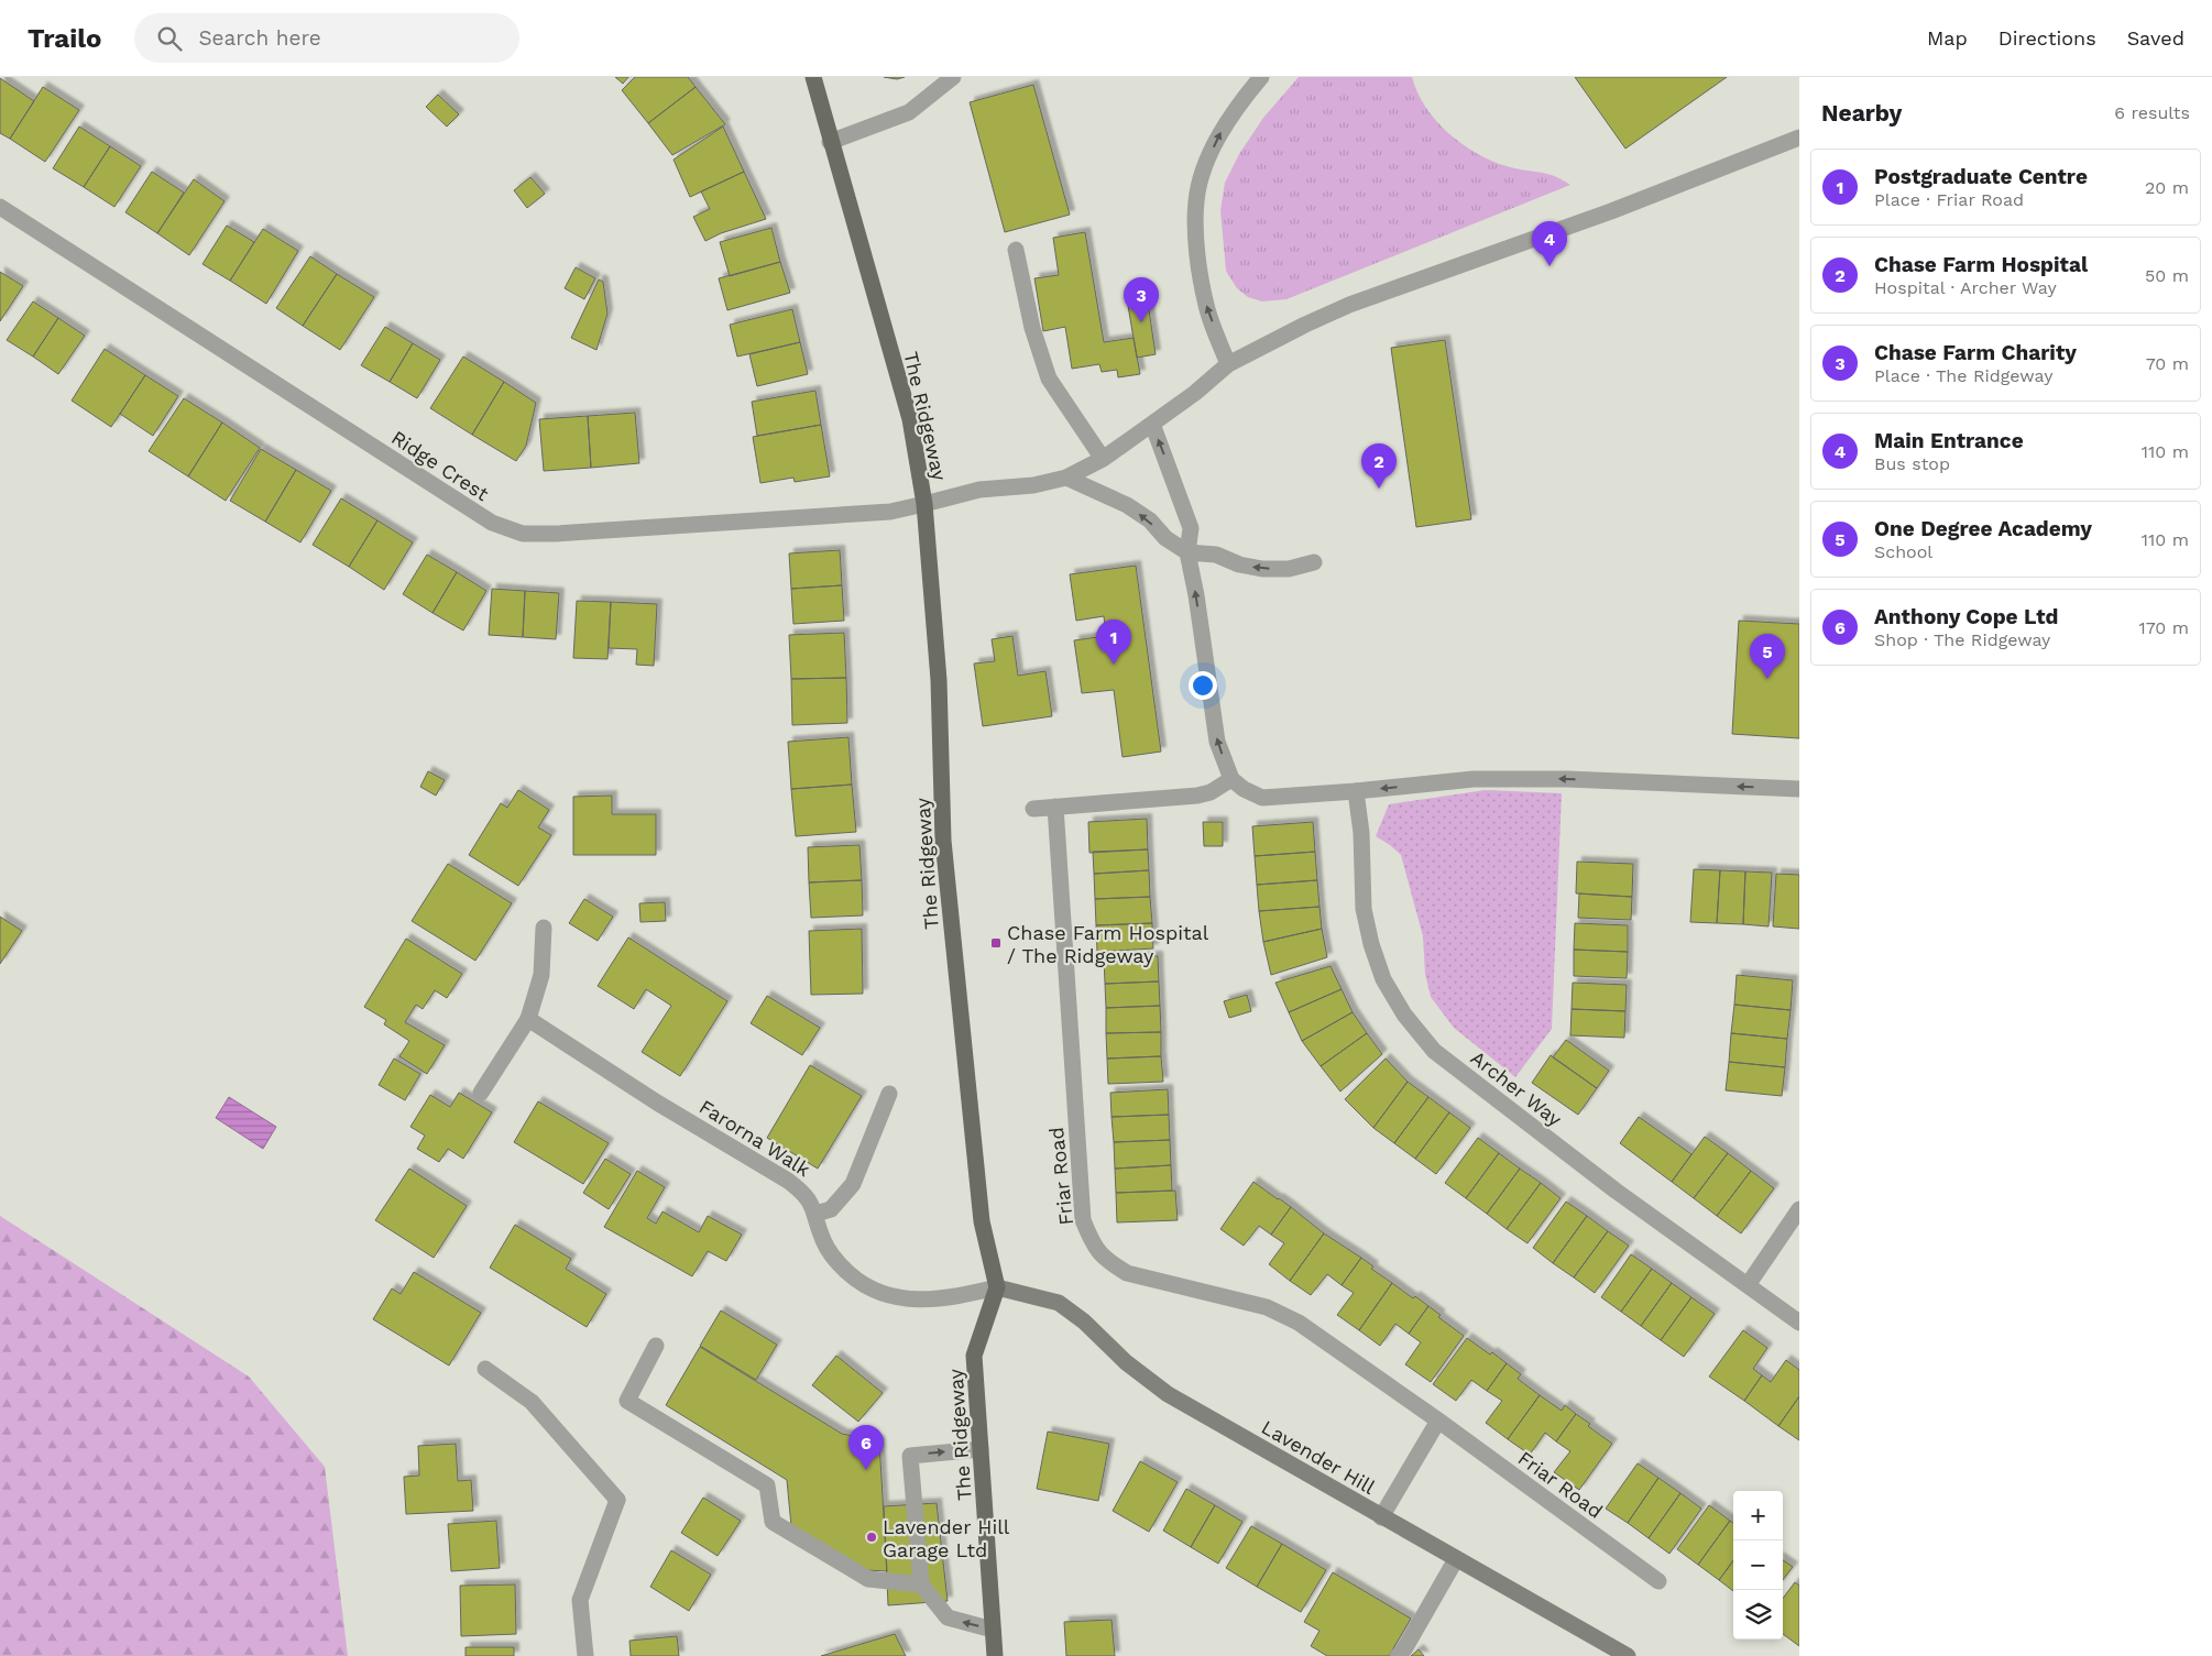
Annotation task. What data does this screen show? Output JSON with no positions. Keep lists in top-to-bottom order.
{
  "streets": {
    "main road": ["The Ridgeway"],
    "street": [
      "Ridge Crest",
      "Archer Way",
      "Farorna Walk",
      "Friar Road",
      "Lavender Hill"
    ]
  },
  "crossings": [
    ["The Ridgeway", "Ridge Crest"],
    ["The Ridgeway", "Farorna Walk"],
    ["The Ridgeway", "Lavender Hill"],
    ["Farorna Walk", "Lavender Hill"]
  ],
  "places": {
    "transit": ["Chase Farm Hospital / The Ridgeway"],
    "other": ["Lavender Hill Garage Ltd"]
  },
  "page": {
    "header": "Trailo",
    "search": "Search here",
    "nav": ["Map", "Directions", "Saved"],
    "heading": ["Nearby", "6 results"],
    "list": [
      {
        "mark": "1",
        "name": "Postgraduate Centre",
        "note": "Place · Friar Road",
        "value": "20 m"
      },
      {
        "mark": "2",
        "name": "Chase Farm Hospital",
        "note": "Hospital · Archer Way",
        "value": "50 m"
      },
      {
        "mark": "3",
        "name": "Chase Farm Charity",
        "note": "Place · The Ridgeway",
        "value": "70 m"
      },
      {
        "mark": "4",
        "name": "Main Entrance",
        "note": "Bus stop",
        "value": "110 m"
      },
      {
        "mark": "5",
        "name": "One Degree Academy",
        "note": "School",
        "value": "110 m"
      },
      {
        "mark": "6",
        "name": "Anthony Cope Ltd",
        "note": "Shop · The Ridgeway",
        "value": "170 m"
      }
    ],
    "pins": [
      "4",
      "3",
      "2",
      "1",
      "5",
      "6"
    ],
    "map_buttons": ["+", "−"]
  }
}
